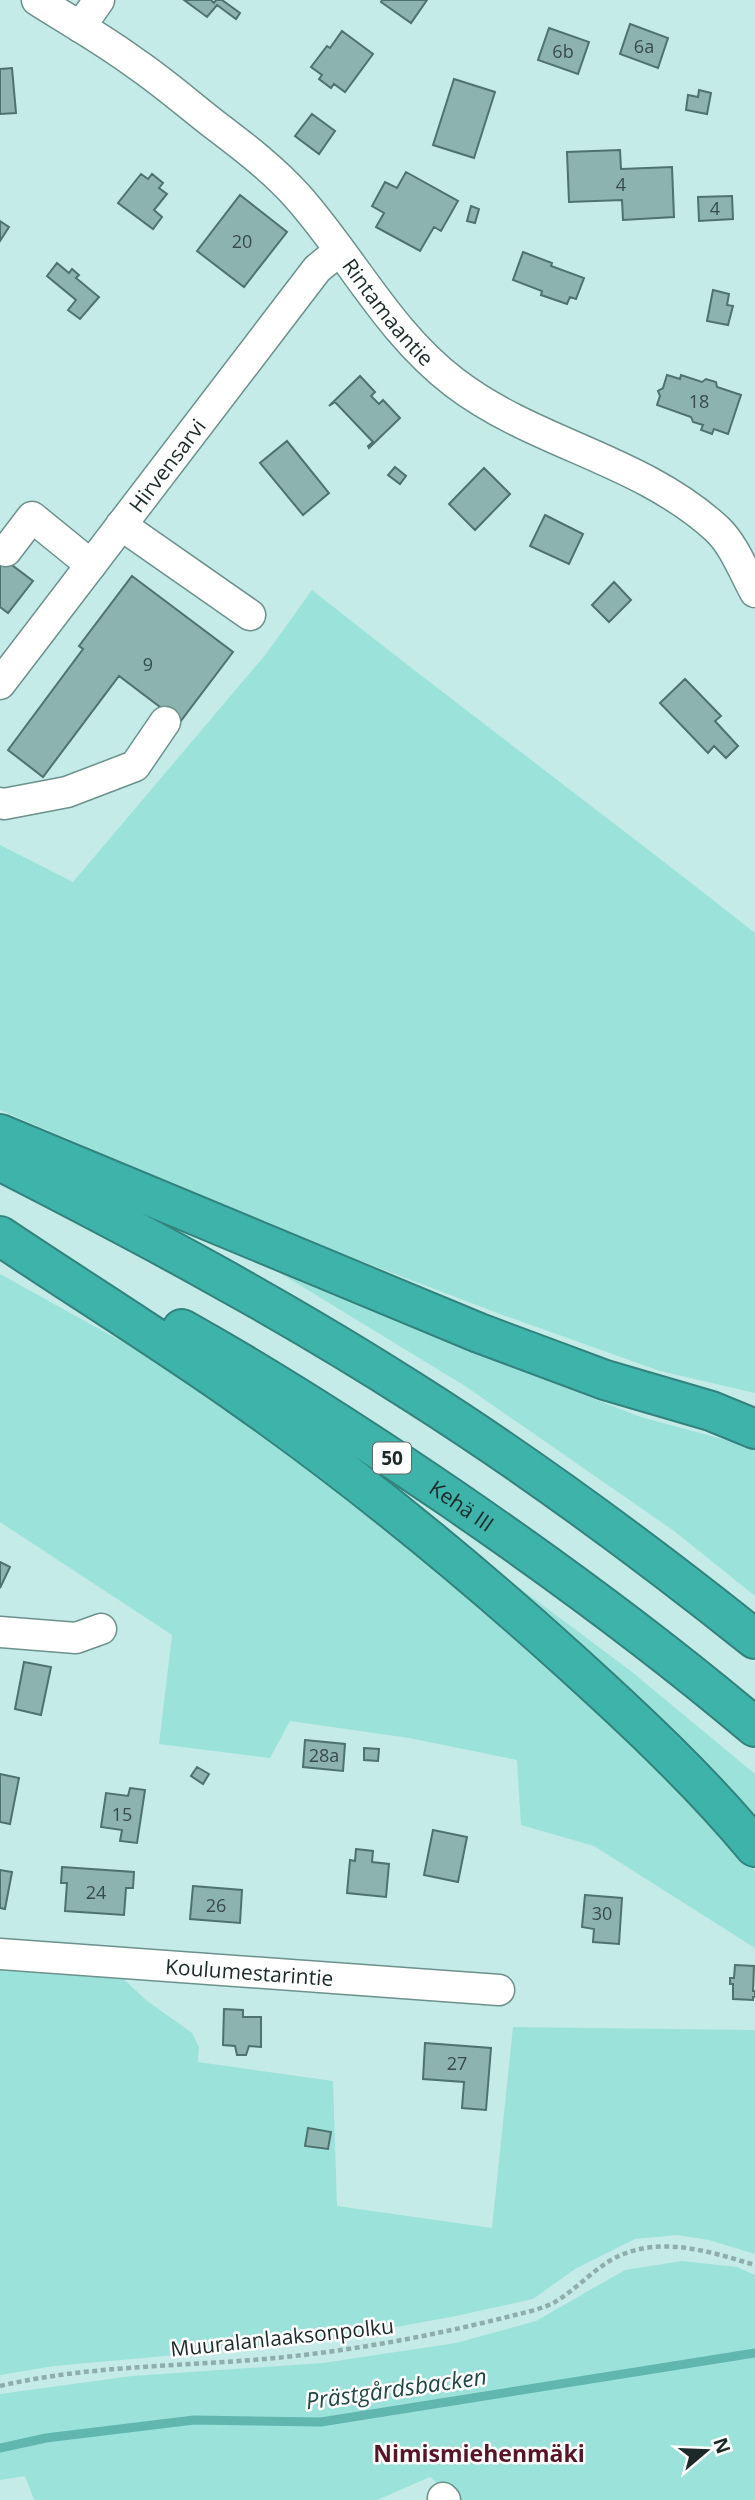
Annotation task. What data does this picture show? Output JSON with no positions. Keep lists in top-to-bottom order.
{
  "streets": {
    "highway": ["50", "Kehä III"],
    "street": ["Rintamaantie", "Hirvensarvi", "Koulumestarintie"],
    "path": ["Muuralanlaaksonpolku"]
  },
  "crossings": [
    ["Rintamaantie", "Hirvensarvi"]
  ],
  "districts": ["Nimismiehenmäki"],
  "water": ["Prästgårdsbacken"],
  "house_numbers": [
    "6a",
    "6b",
    "4",
    "4",
    "20",
    "18",
    "9",
    "28a",
    "15",
    "24",
    "26",
    "30",
    "27"
  ],
  "north": "right"
}
